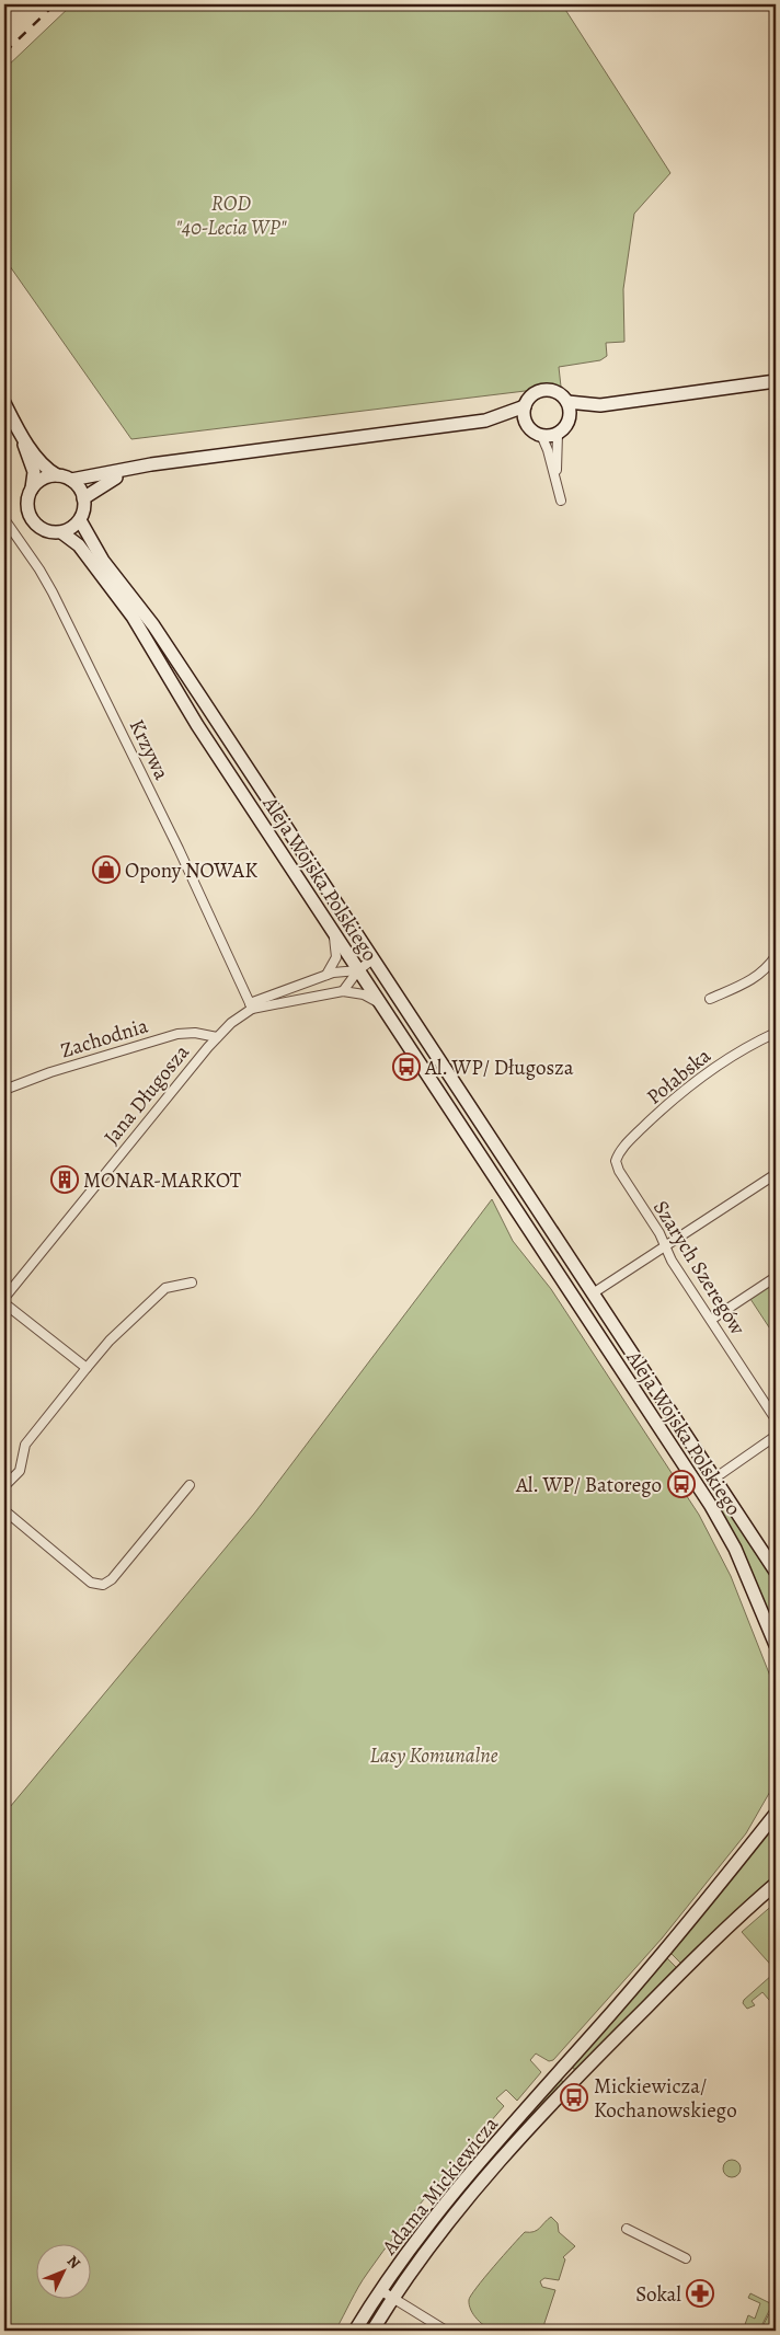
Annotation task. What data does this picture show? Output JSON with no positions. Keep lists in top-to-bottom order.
{
  "streets": {
    "main road": ["Aleja Wojska Polskiego", "Adama Mickiewicza"],
    "street": [
      "Krzywa",
      "Zachodnia",
      "Połabska",
      "Jana Długosza",
      "Szarych Szeregów"
    ]
  },
  "crossings": [
    ["Krzywa", "Jana Długosza"],
    ["Zachodnia", "Jana Długosza"],
    ["Połabska", "Szarych Szeregów"]
  ],
  "parks": ["ROD \"40-Lecia WP\"", "Lasy Komunalne"],
  "places": {
    "shop": ["Opony NOWAK"],
    "bus stop": ["Al. WP/ Długosza", "Al. WP/ Batorego", "Mickiewicza/ Kochanowskiego"],
    "building": ["MONAR-MARKOT"],
    "pharmacy": ["Sokal"]
  },
  "north": "top right"
}
